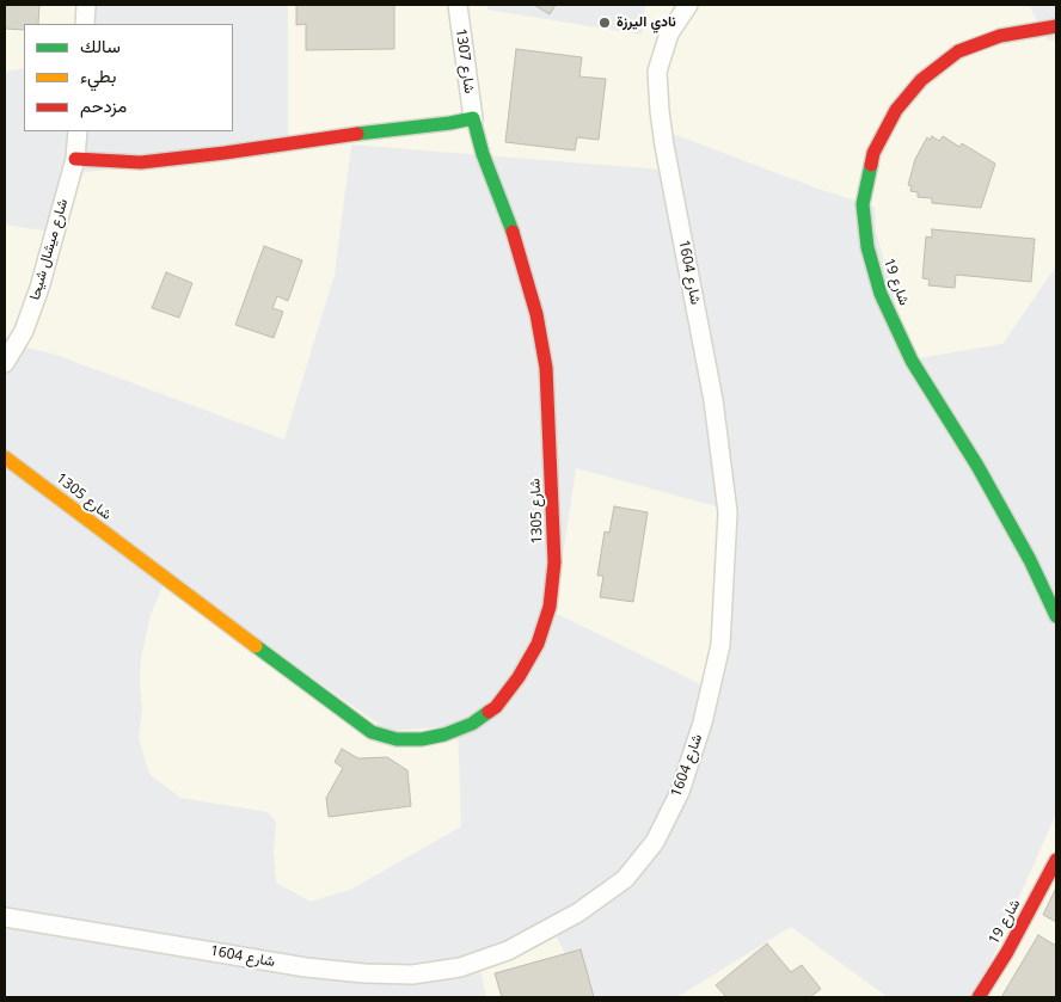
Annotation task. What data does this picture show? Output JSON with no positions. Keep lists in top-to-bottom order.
{
  "streets": {
    "street": [
      "شارع 1307",
      "شارع ميشال شيحا",
      "شارع 1604",
      "شارع 19",
      "شارع 1305"
    ]
  },
  "crossings": [
    ["شارع 1307", "شارع 1305"]
  ],
  "places": ["نادي اليرزة"],
  "legend": ["سالك", "بطيء", "مزدحم"]
}
